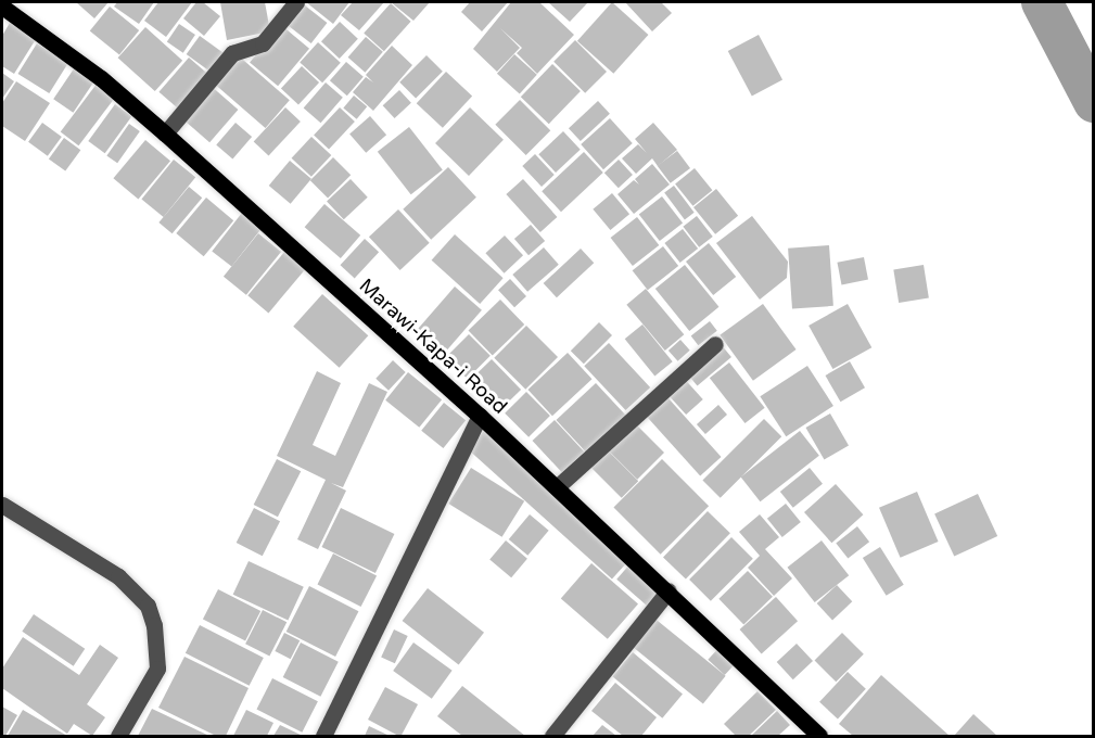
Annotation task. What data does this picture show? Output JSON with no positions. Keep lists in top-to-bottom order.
{
  "streets": {
    "main road": ["Marawi-Kapa-i Road"]
  }
}
